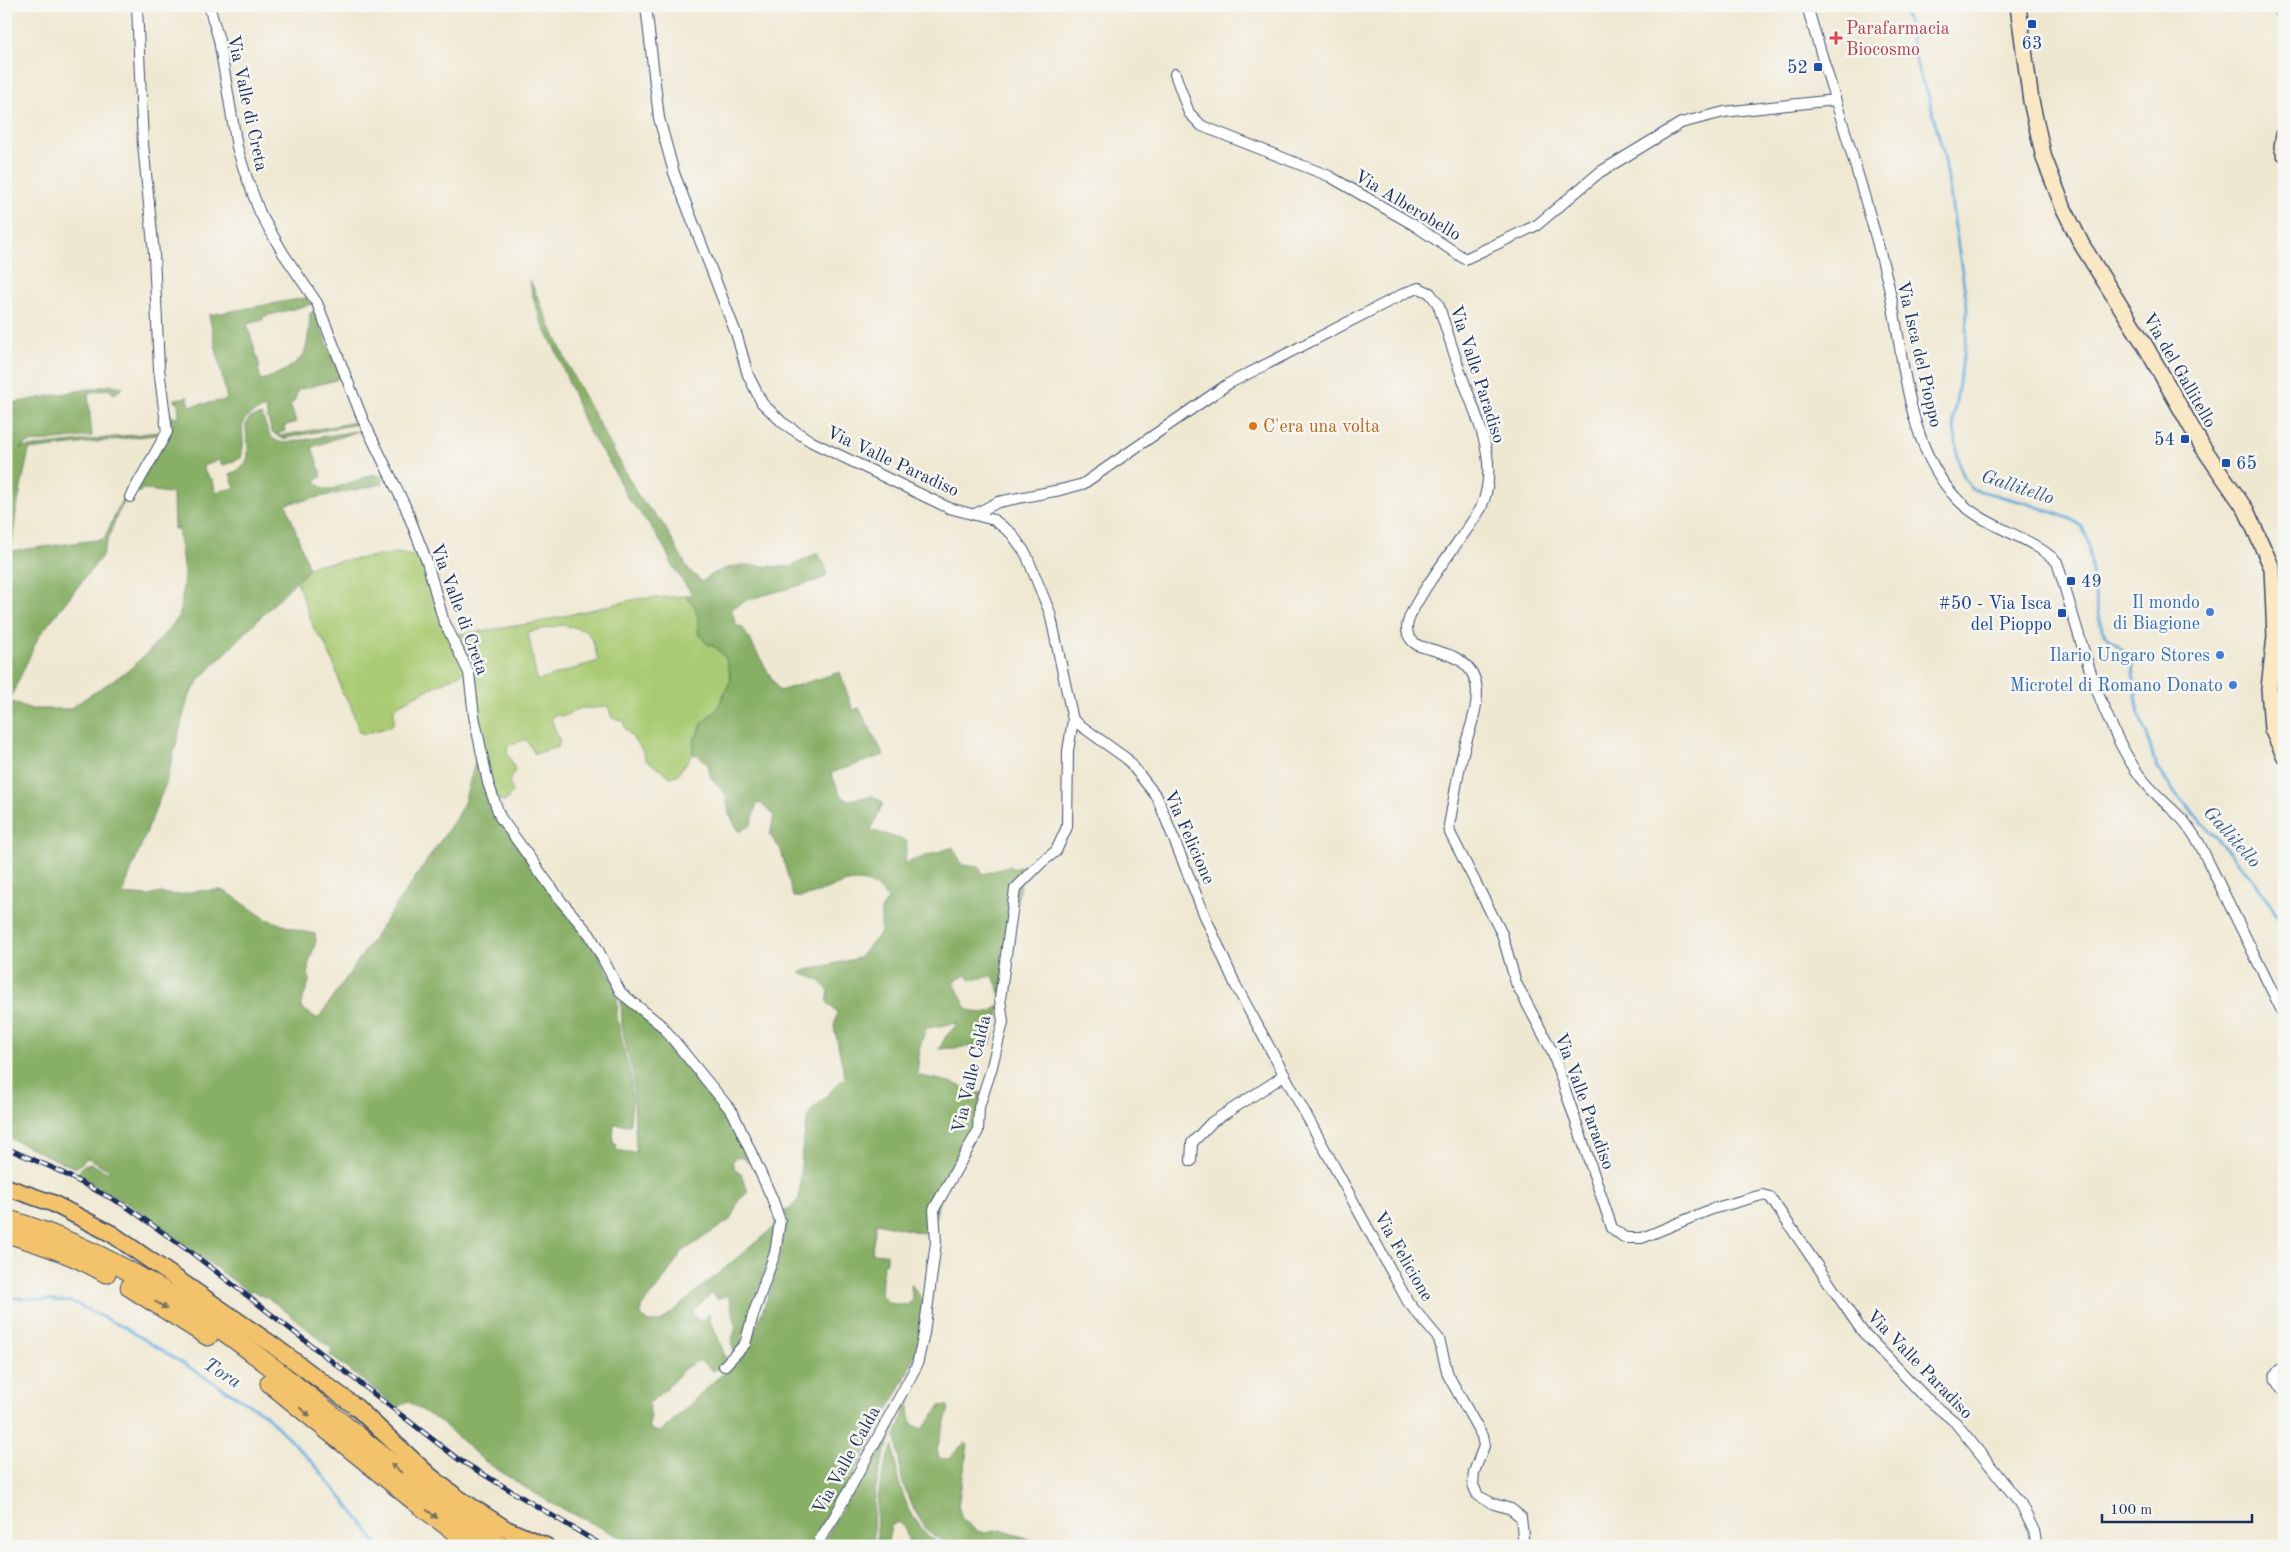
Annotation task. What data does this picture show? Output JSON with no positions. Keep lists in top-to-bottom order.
{
  "streets": {
    "street": [
      "Via Valle di Creta",
      "Via Alberobello",
      "Via Isca del Pioppo",
      "Via del Gallitello",
      "Via Valle Paradiso",
      "Via Felicione",
      "Via Valle Calda"
    ]
  },
  "crossings": [
    ["Via Alberobello", "Via Isca del Pioppo"],
    ["Via Felicione", "Via Valle Calda"]
  ],
  "water": ["Gallitello", "Tora"],
  "places": {
    "transit": [
      "63",
      "52",
      "54",
      "65",
      "49",
      "#50 - Via Isca del Pioppo"
    ],
    "health": ["Parafarmacia Biocosmo"],
    "other": [
      "C'era una volta",
      "Il mondo di Biagione",
      "Ilario Ungaro Stores",
      "Microtel di Romano Donato"
    ]
  },
  "scale_bar": "100 m"
}
